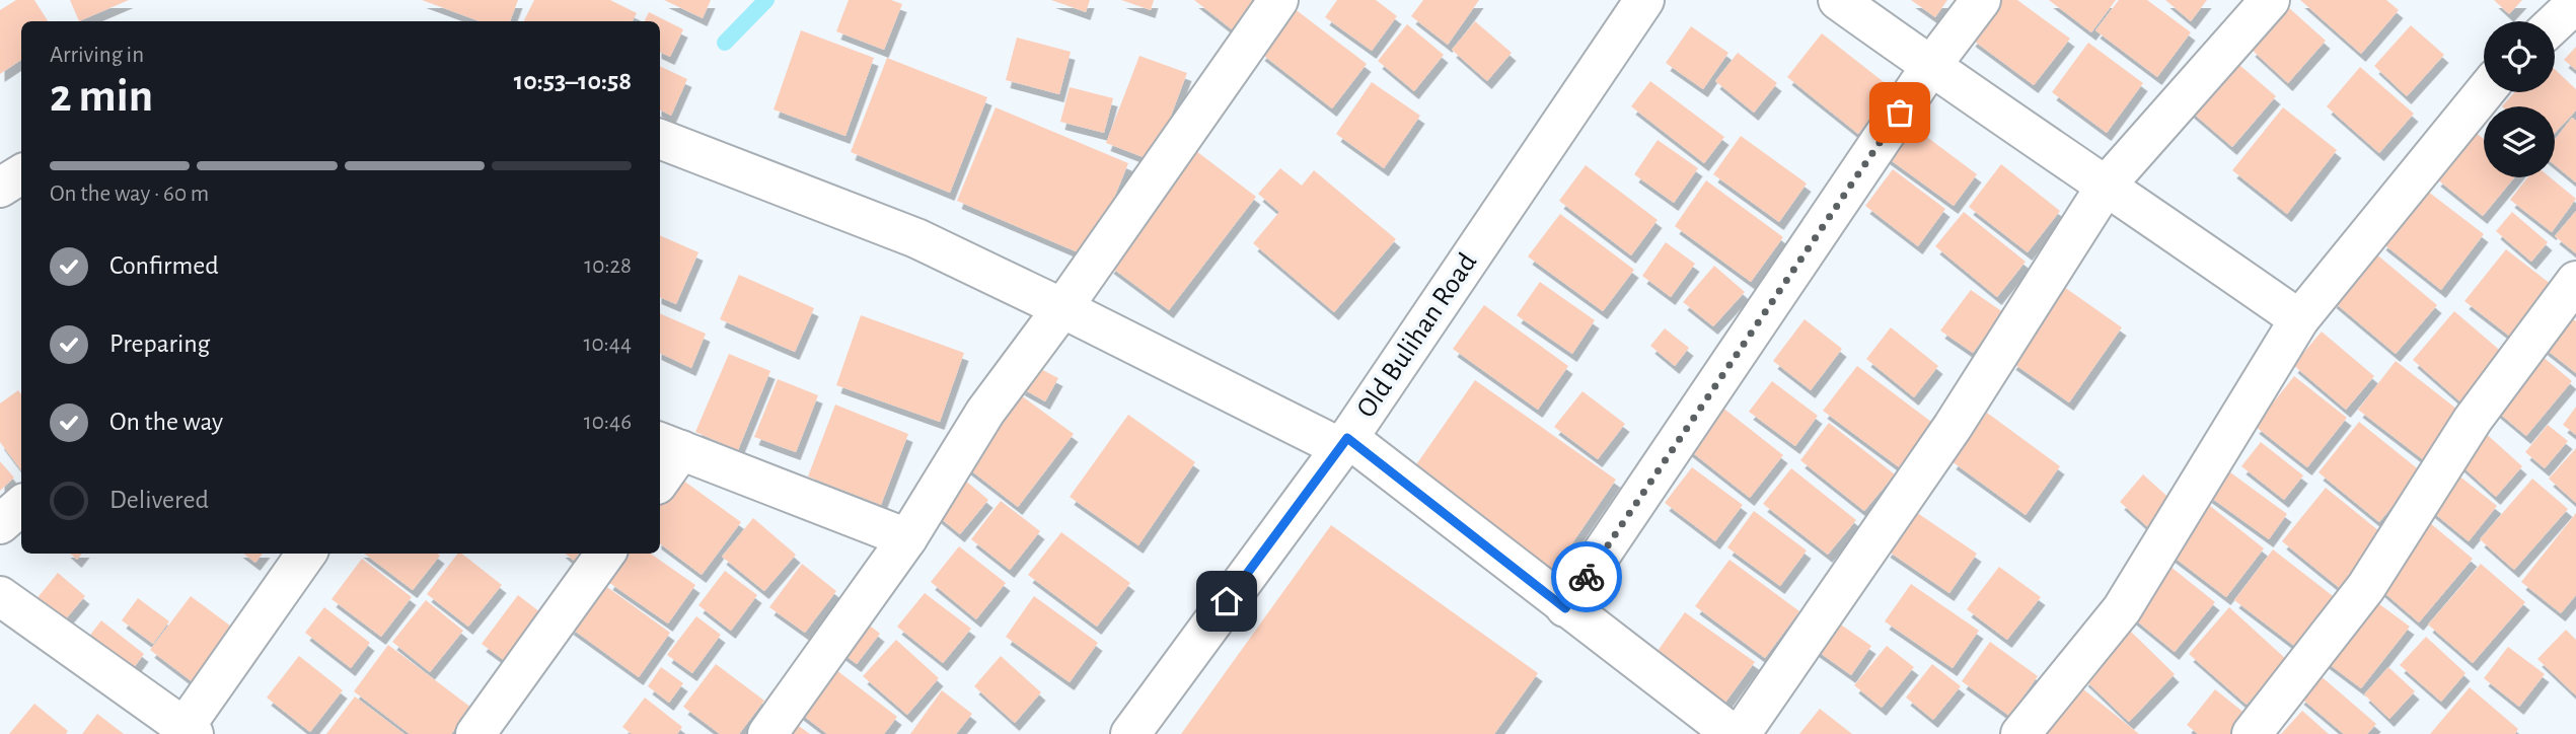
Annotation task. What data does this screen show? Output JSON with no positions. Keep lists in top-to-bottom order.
{
  "streets": {
    "street": ["Old Bulihan Road"]
  },
  "page": {
    "heading": ["2 min", "Arriving in", "10:53–10:58"],
    "bar": "On the way · 60 m",
    "list": [
      ["Confirmed", "10:28"],
      ["Preparing", "10:44"],
      ["On the way", "10:46"],
      "Delivered"
    ]
  }
}
